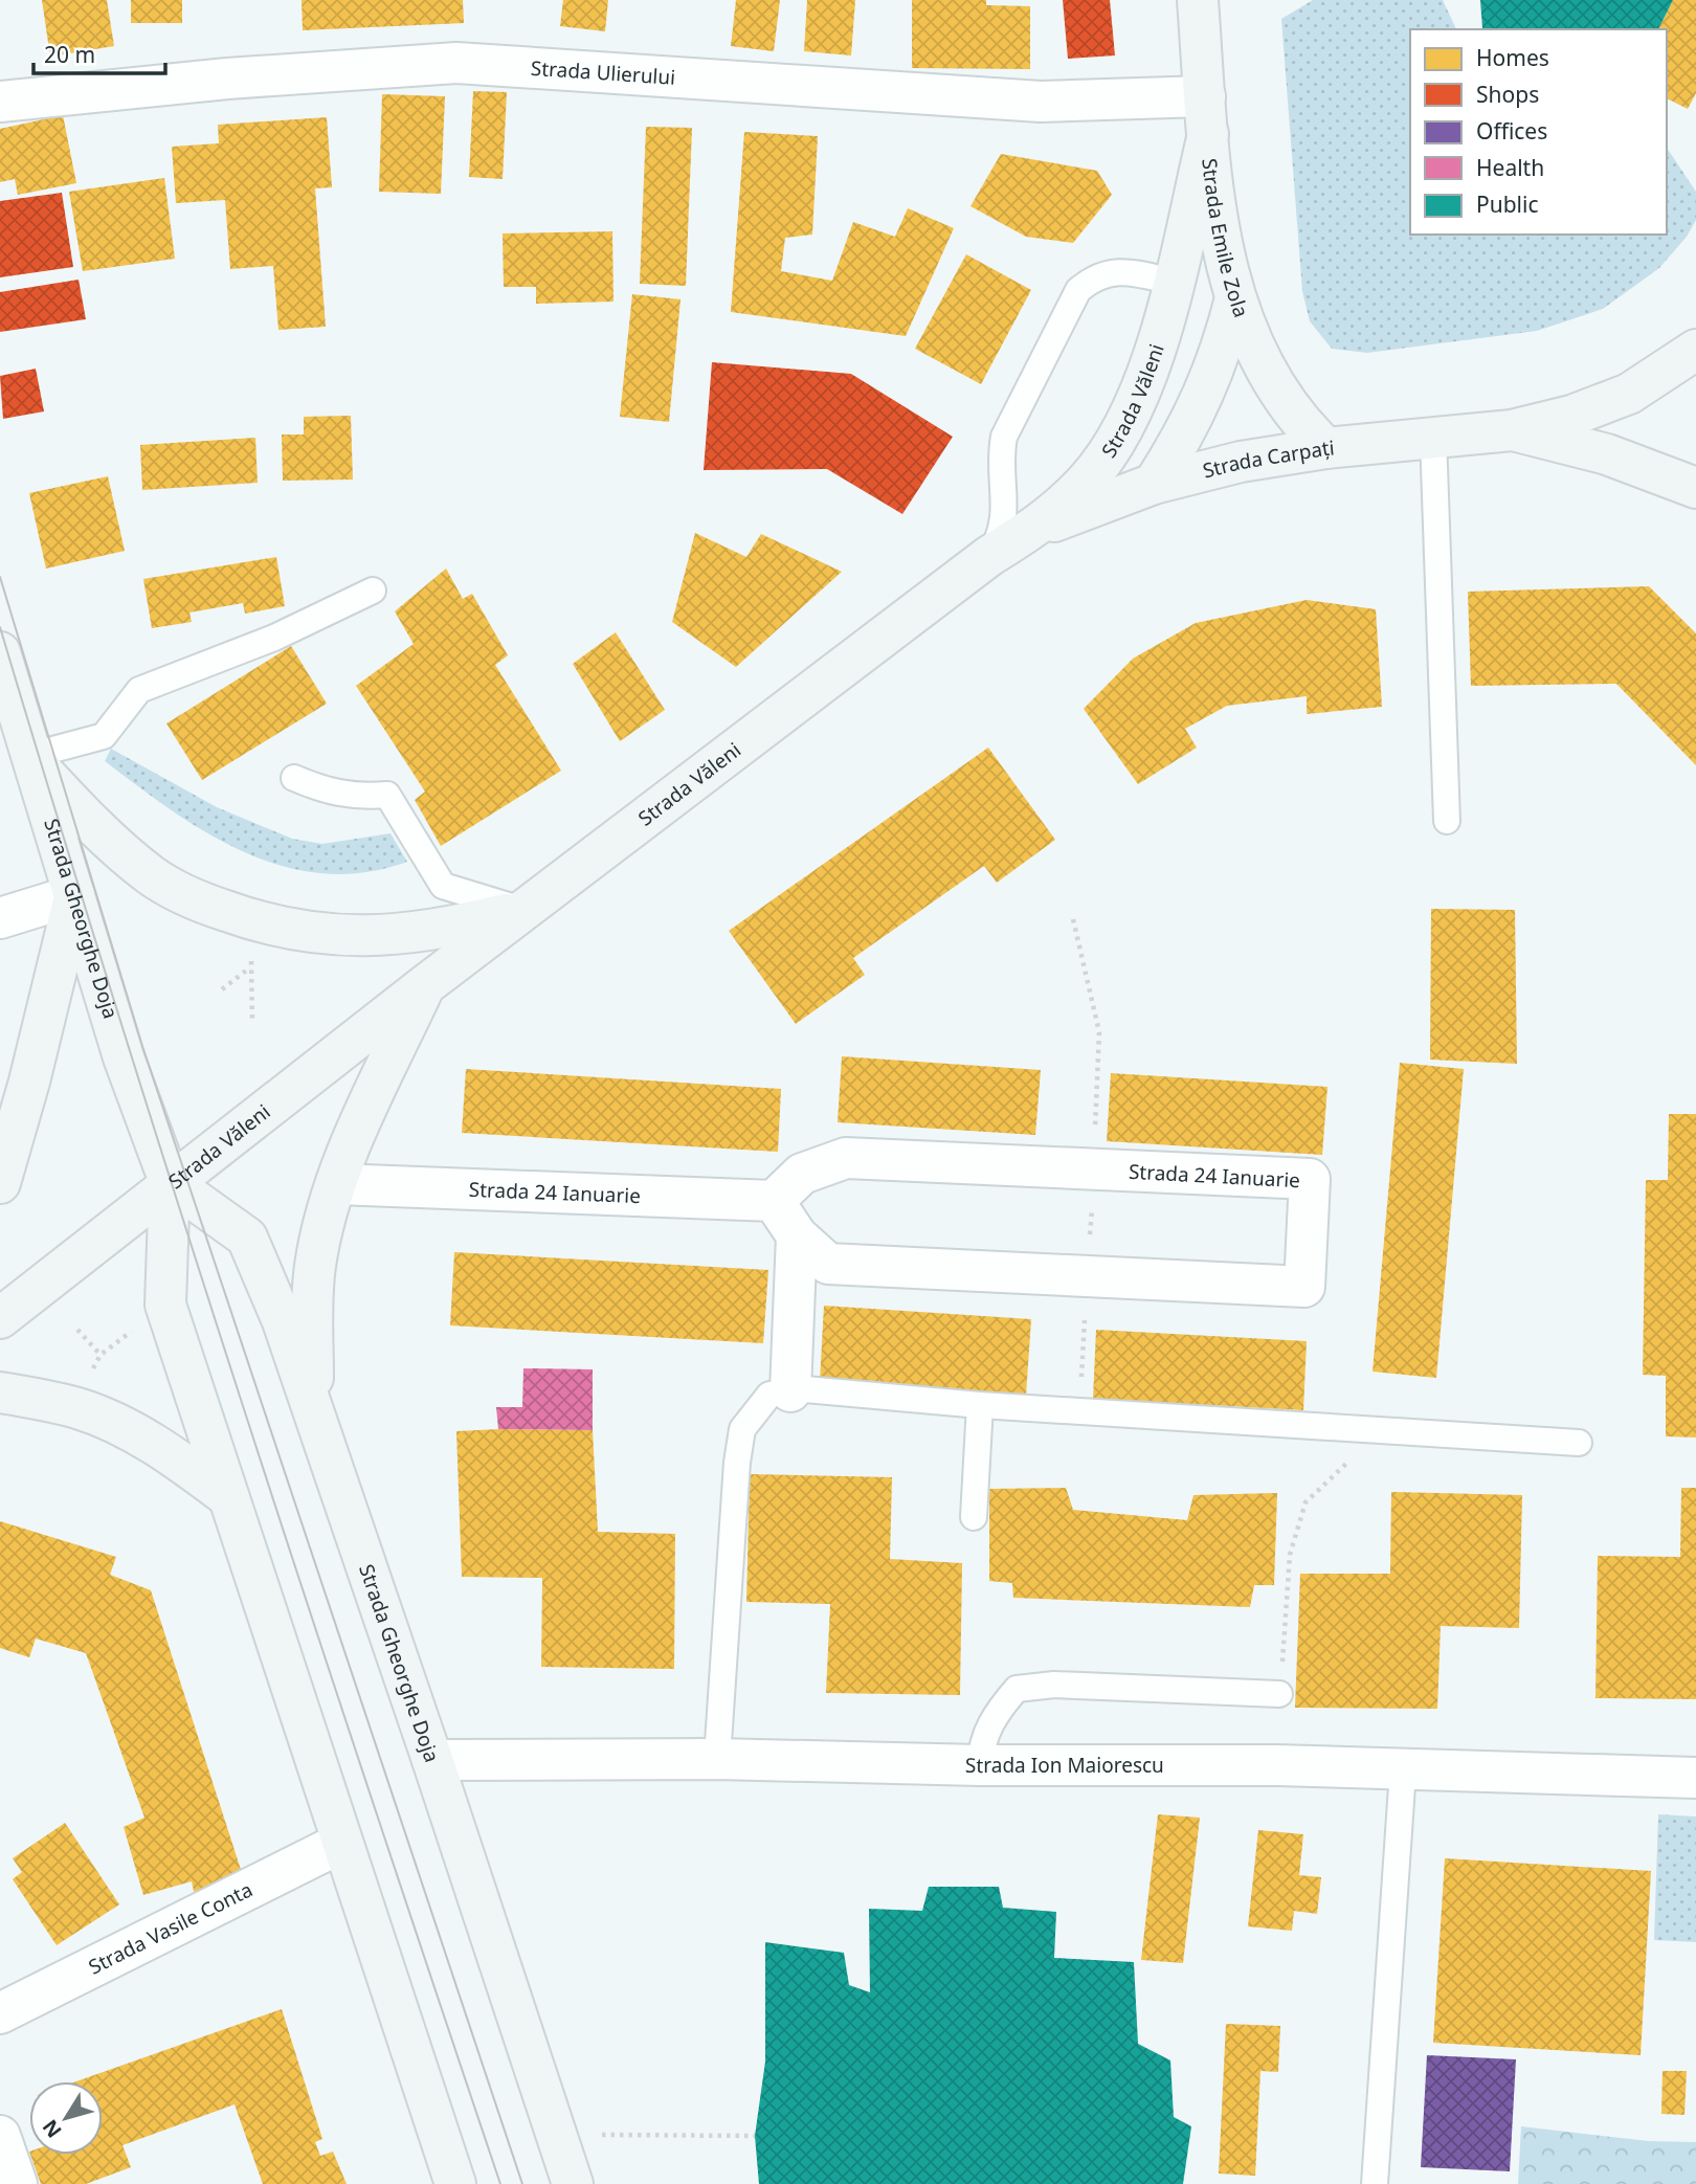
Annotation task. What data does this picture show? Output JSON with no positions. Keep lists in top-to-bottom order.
{
  "streets": {
    "main road": [
      "Strada Emile Zola",
      "Strada Văleni",
      "Strada Carpați",
      "Strada Gheorghe Doja"
    ],
    "street": [
      "Strada Ulierului",
      "Strada 24 Ianuarie",
      "Strada Ion Maiorescu",
      "Strada Vasile Conta"
    ]
  },
  "crossings": [
    ["Strada Ulierului", "Strada Emile Zola"],
    ["Strada Ulierului", "Strada Văleni"],
    ["Strada Emile Zola", "Strada Văleni"],
    ["Strada Emile Zola", "Strada Carpați"],
    ["Strada Văleni", "Strada Carpați"],
    ["Strada Văleni", "Strada Gheorghe Doja"],
    ["Strada Gheorghe Doja", "Strada Ion Maiorescu"],
    ["Strada Gheorghe Doja", "Strada Vasile Conta"]
  ],
  "legend": [
    "Homes",
    "Shops",
    "Offices",
    "Health",
    "Public"
  ],
  "scale_bar": "20 m",
  "north": "bottom left"
}
